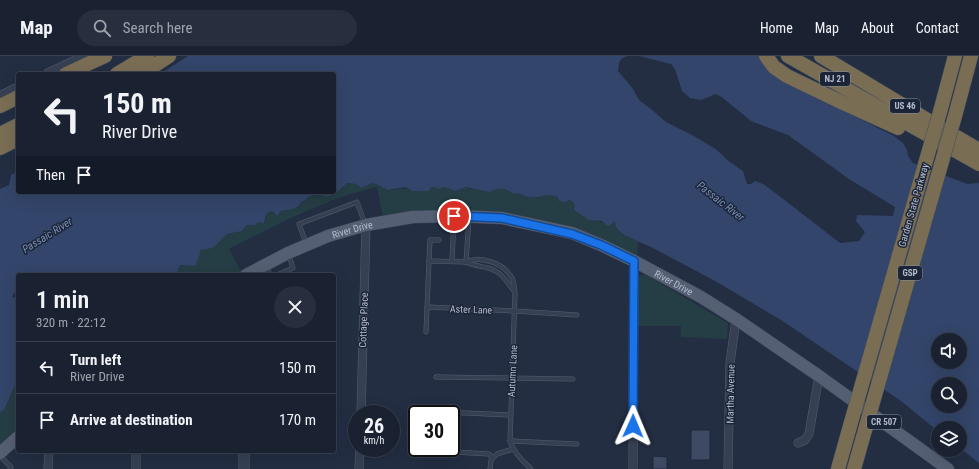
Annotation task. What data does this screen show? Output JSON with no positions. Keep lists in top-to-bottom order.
{
  "streets": {
    "highway": [
      "NJ 21",
      "US 46",
      "Garden State Parkway",
      "GSP"
    ],
    "main road": ["River Drive", "CR 507"],
    "street": ["Cottage Place", "Martha Avenue"],
    "lane": ["Aster Lane", "Autumn Lane"]
  },
  "crossings": [
    ["NJ 21", "US 46"],
    ["River Drive", "Cottage Place"],
    ["River Drive", "Martha Avenue"],
    ["Aster Lane", "Autumn Lane"]
  ],
  "water": ["Passaic River"],
  "page": {
    "header": "Map",
    "search": "Search here",
    "nav": [
      "Home",
      "Map",
      "About",
      "Contact"
    ],
    "turn": ["150 m", "River Drive"],
    "then": "Then",
    "heading": ["1 min", "320 m · 22:12"],
    "list": [
      {
        "name": "Turn left",
        "note": "River Drive",
        "value": "150 m"
      },
      {
        "name": "Arrive at destination",
        "value": "170 m"
      }
    ],
    "speed": "26 km/h",
    "limit": "30"
  }
}
